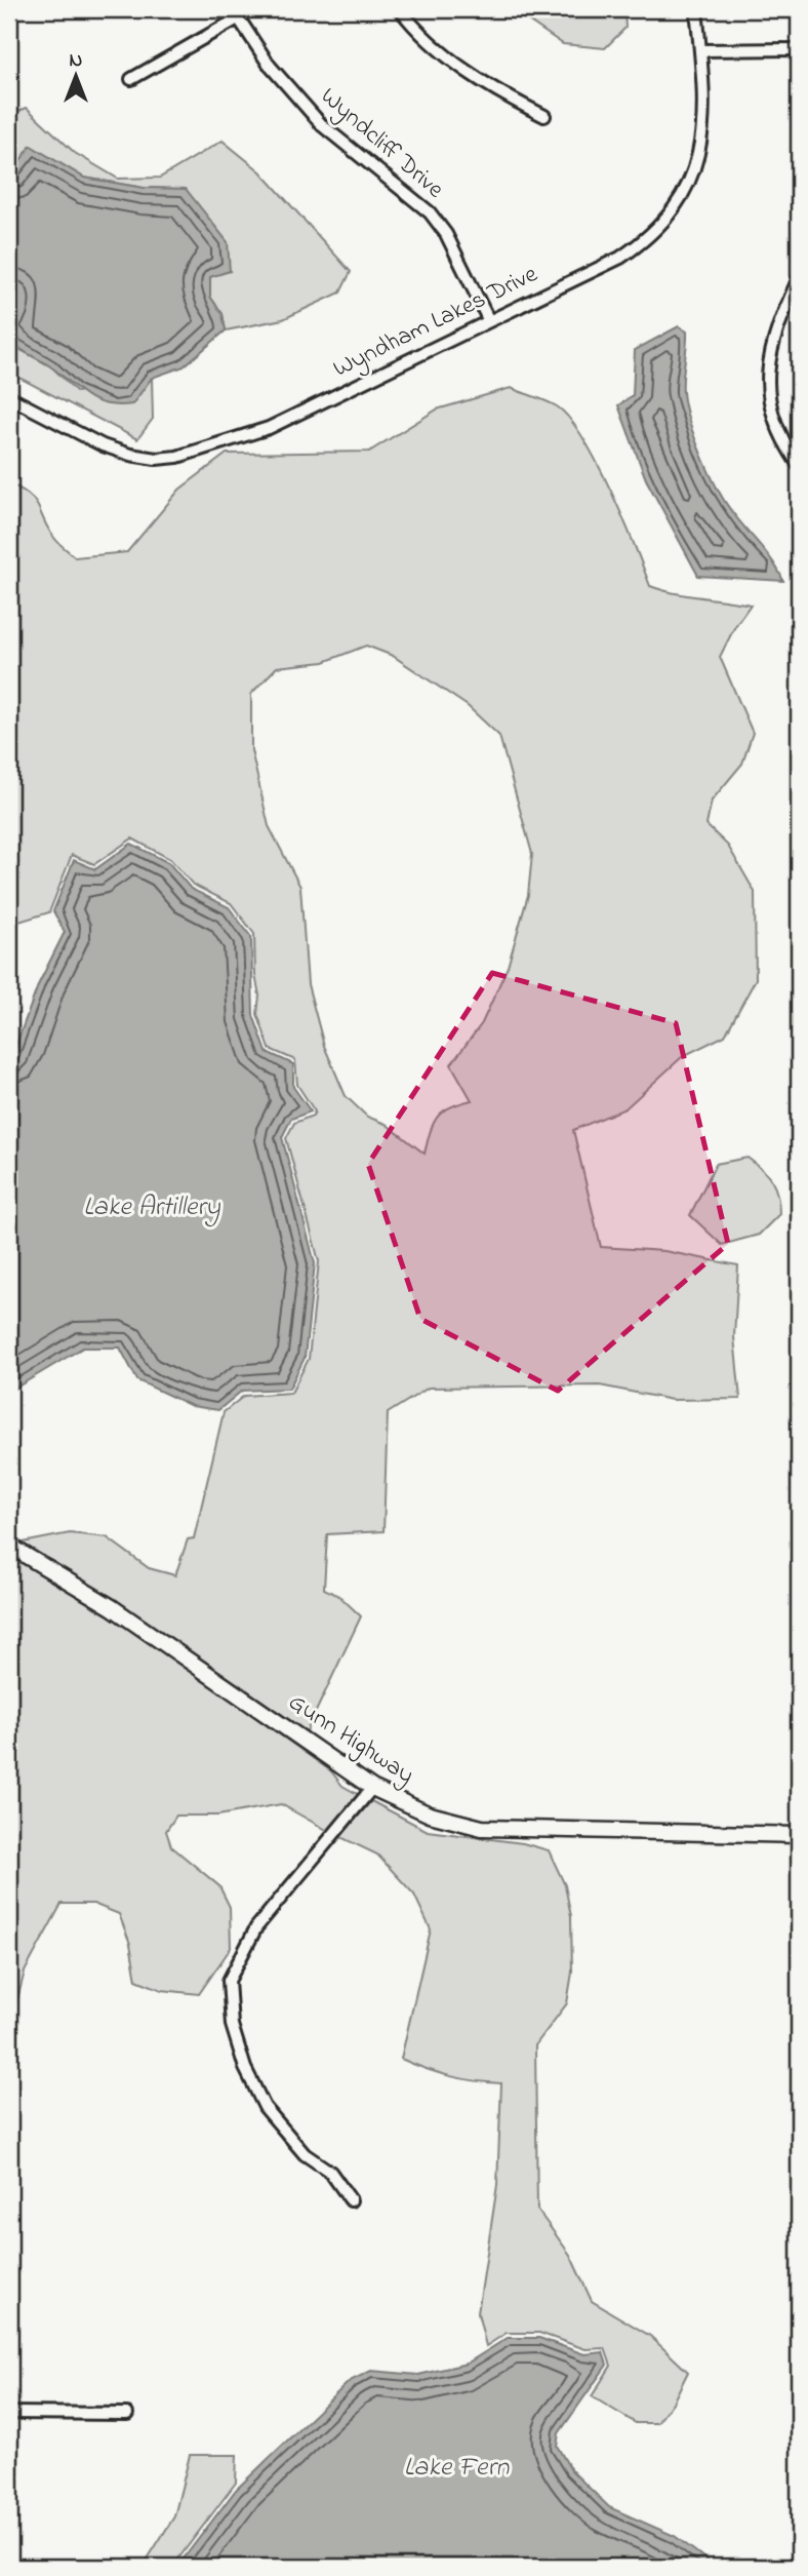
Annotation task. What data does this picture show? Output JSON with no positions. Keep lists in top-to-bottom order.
{
  "streets": {
    "main road": ["Gunn Highway"],
    "street": ["Wyndcliff Drive", "Wyndham Lakes Drive"]
  },
  "crossings": [
    ["Wyndcliff Drive", "Wyndham Lakes Drive"]
  ],
  "water": ["Lake Artillery", "Lake Fern"],
  "north": "top"
}
